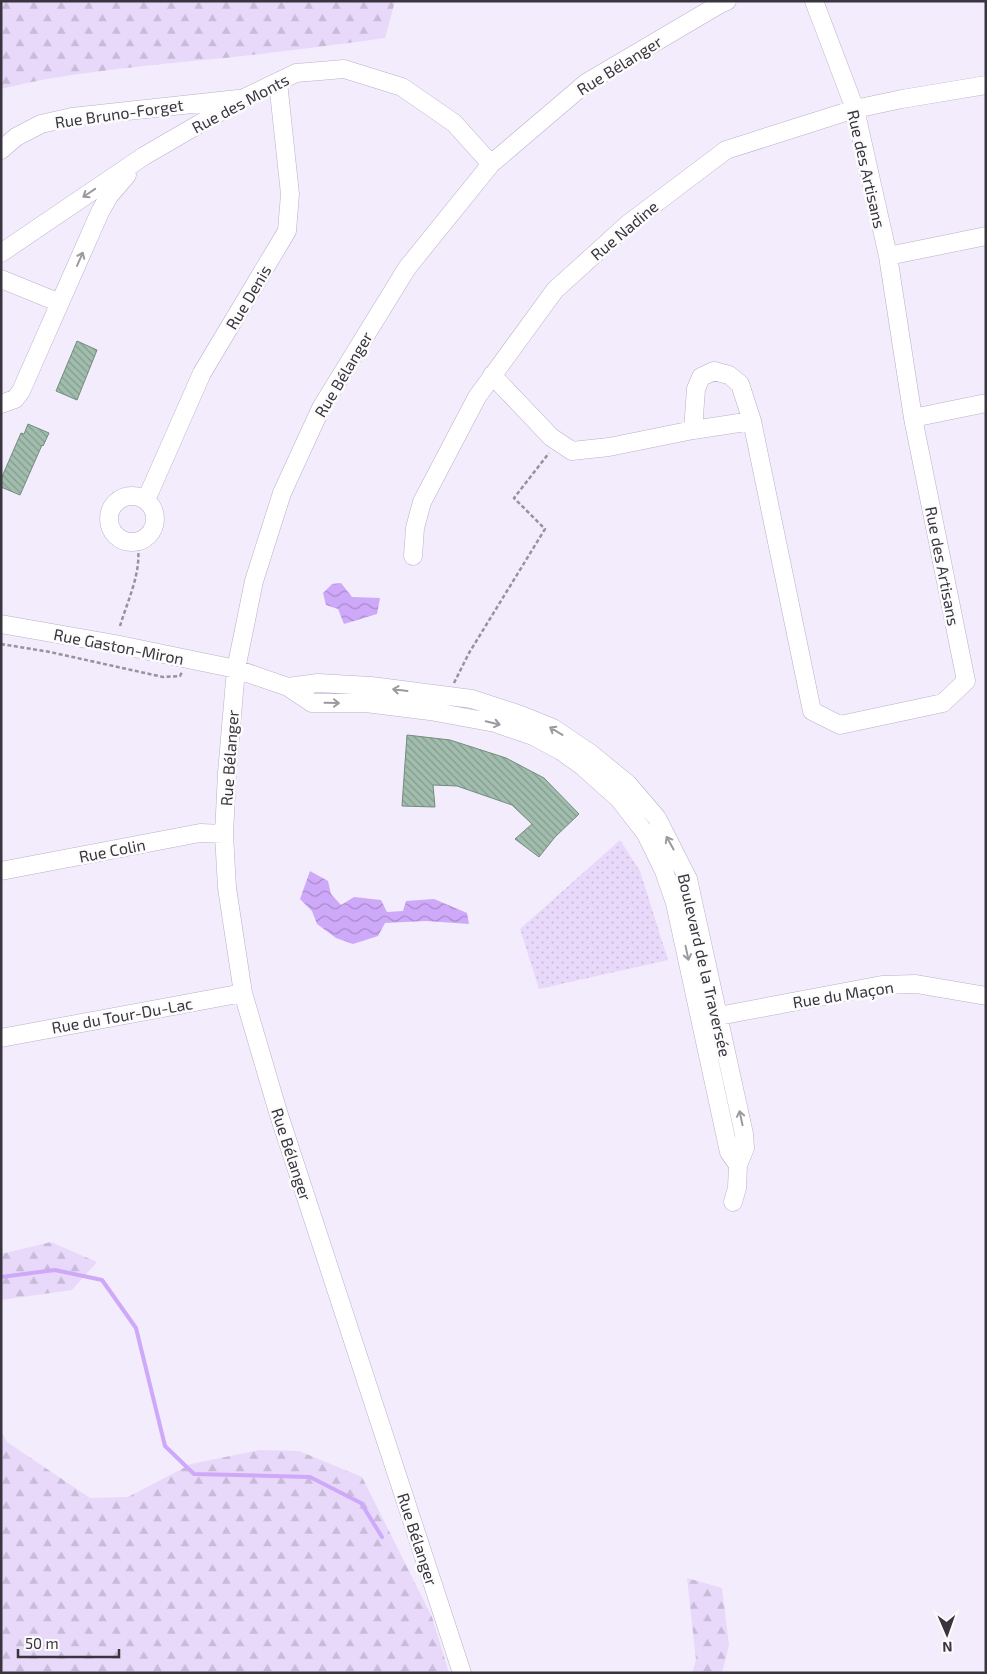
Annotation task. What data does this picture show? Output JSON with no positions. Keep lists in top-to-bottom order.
{
  "streets": {
    "street": [
      "Rue Bélanger",
      "Rue des Monts",
      "Rue Bruno-Forget",
      "Rue des Artisans",
      "Rue Nadine",
      "Rue Denis",
      "Rue Gaston-Miron",
      "Rue Colin",
      "Boulevard de la Traversée",
      "Rue du Maçon",
      "Rue du Tour-Du-Lac"
    ]
  },
  "crossings": [
    ["Rue Bélanger", "Rue des Monts"],
    ["Rue Bélanger", "Rue Gaston-Miron"],
    ["Rue Bélanger", "Rue Colin"],
    ["Rue Bélanger", "Boulevard de la Traversée"],
    ["Rue Bélanger", "Rue du Tour-Du-Lac"],
    ["Rue des Monts", "Rue Bruno-Forget"],
    ["Rue des Monts", "Rue Denis"],
    ["Rue des Artisans", "Rue Nadine"],
    ["Rue Gaston-Miron", "Boulevard de la Traversée"],
    ["Boulevard de la Traversée", "Rue du Maçon"]
  ],
  "scale_bar": "50 m",
  "north": "bottom"
}
